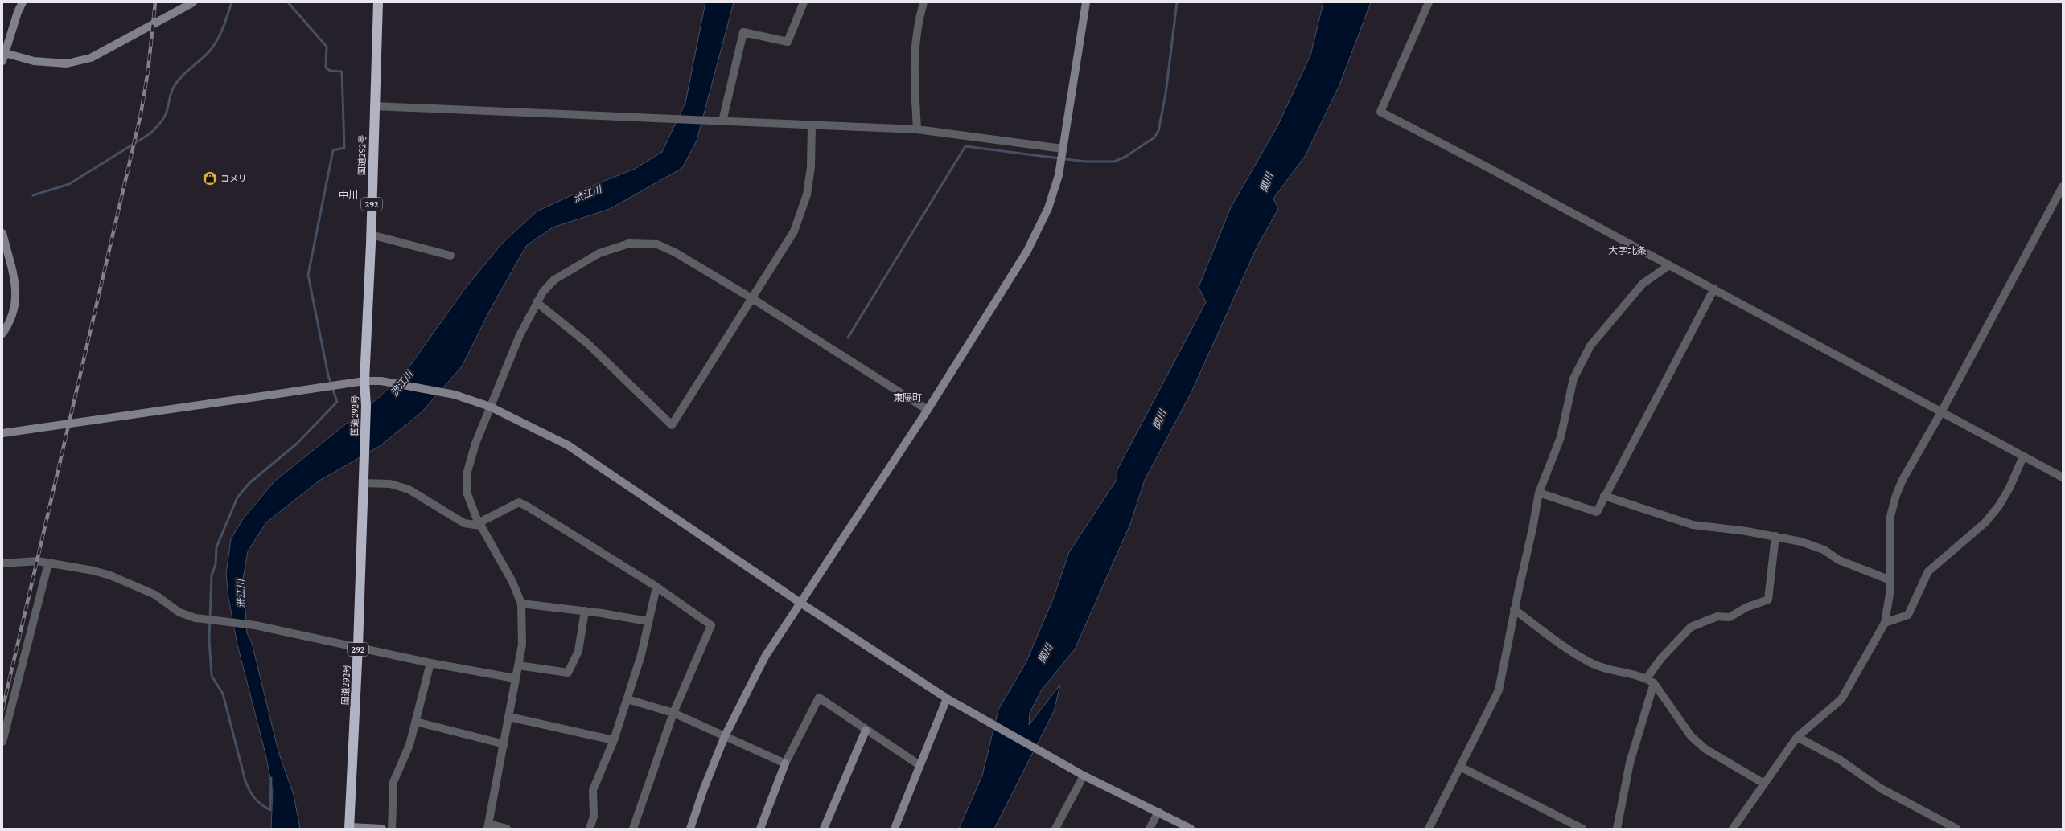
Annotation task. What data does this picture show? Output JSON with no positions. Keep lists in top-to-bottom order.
{
  "streets": {
    "highway": ["国道292号", "292"]
  },
  "districts": ["中川", "大字北条", "東陽町"],
  "water": ["関川", "渋江川"],
  "places": {
    "shop": ["コメリ"]
  }
}
